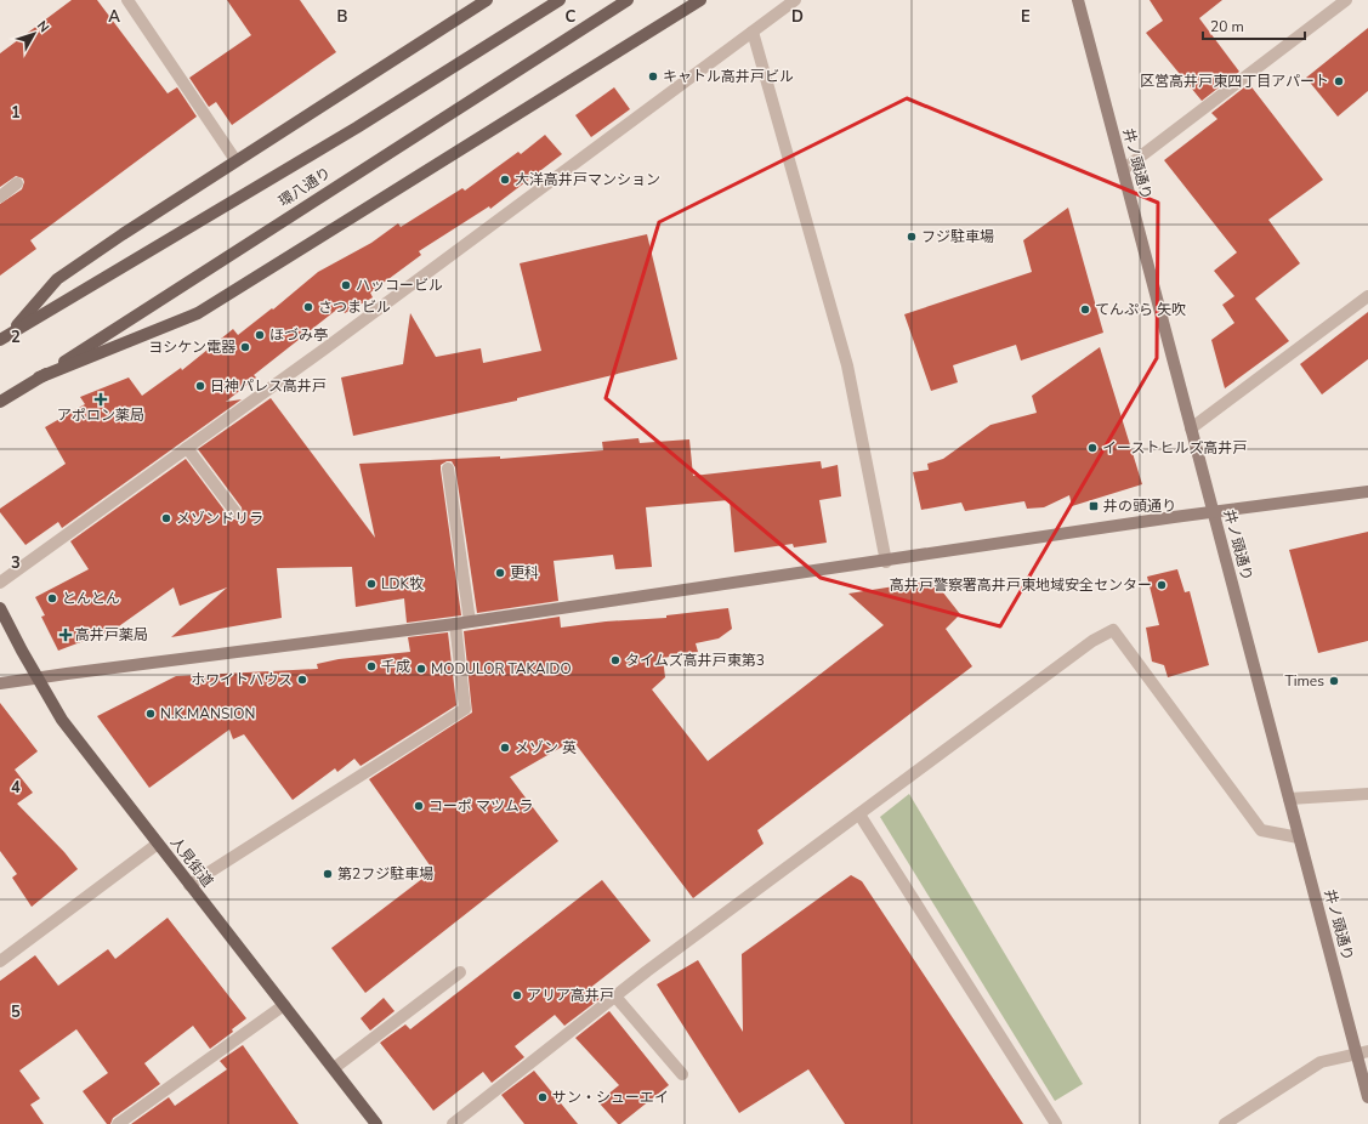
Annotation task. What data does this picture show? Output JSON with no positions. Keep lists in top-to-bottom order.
{
  "streets": {
    "main road": ["環八通り", "人見街道"],
    "street": ["井ノ頭通り"]
  },
  "places": {
    "other": [
      "キャトル高井戸ビル",
      "区営高井戸東四丁目アパート",
      "大洋高井戸マンション",
      "フジ駐車場",
      "ハッコービル",
      "さつまビル",
      "てんぷら 矢吹",
      "ほづみ亭",
      "ヨシケン電器",
      "日神パレス高井戸",
      "イーストヒルズ高井戸",
      "メゾンドリラ",
      "更科",
      "LDK牧",
      "高井戸警察署高井戸東地域安全センター",
      "とんとん",
      "タイムズ高井戸東第3",
      "千成",
      "MODULOR TAKAIDO",
      "ホワイトハウス",
      "Times",
      "N.K.MANSION",
      "メゾン 英",
      "コーポ マツムラ",
      "第2フジ駐車場",
      "アリア高井戸",
      "サン・シューエイ"
    ],
    "health": ["アポロン薬局", "高井戸薬局"],
    "transit": ["井の頭通り"]
  },
  "scale_bar": "20 m",
  "north": "top right",
  "grid": {
    "columns": [
      "A",
      "B",
      "C",
      "D",
      "E"
    ],
    "rows": [
      "1",
      "2",
      "3",
      "4",
      "5"
    ]
  }
}
